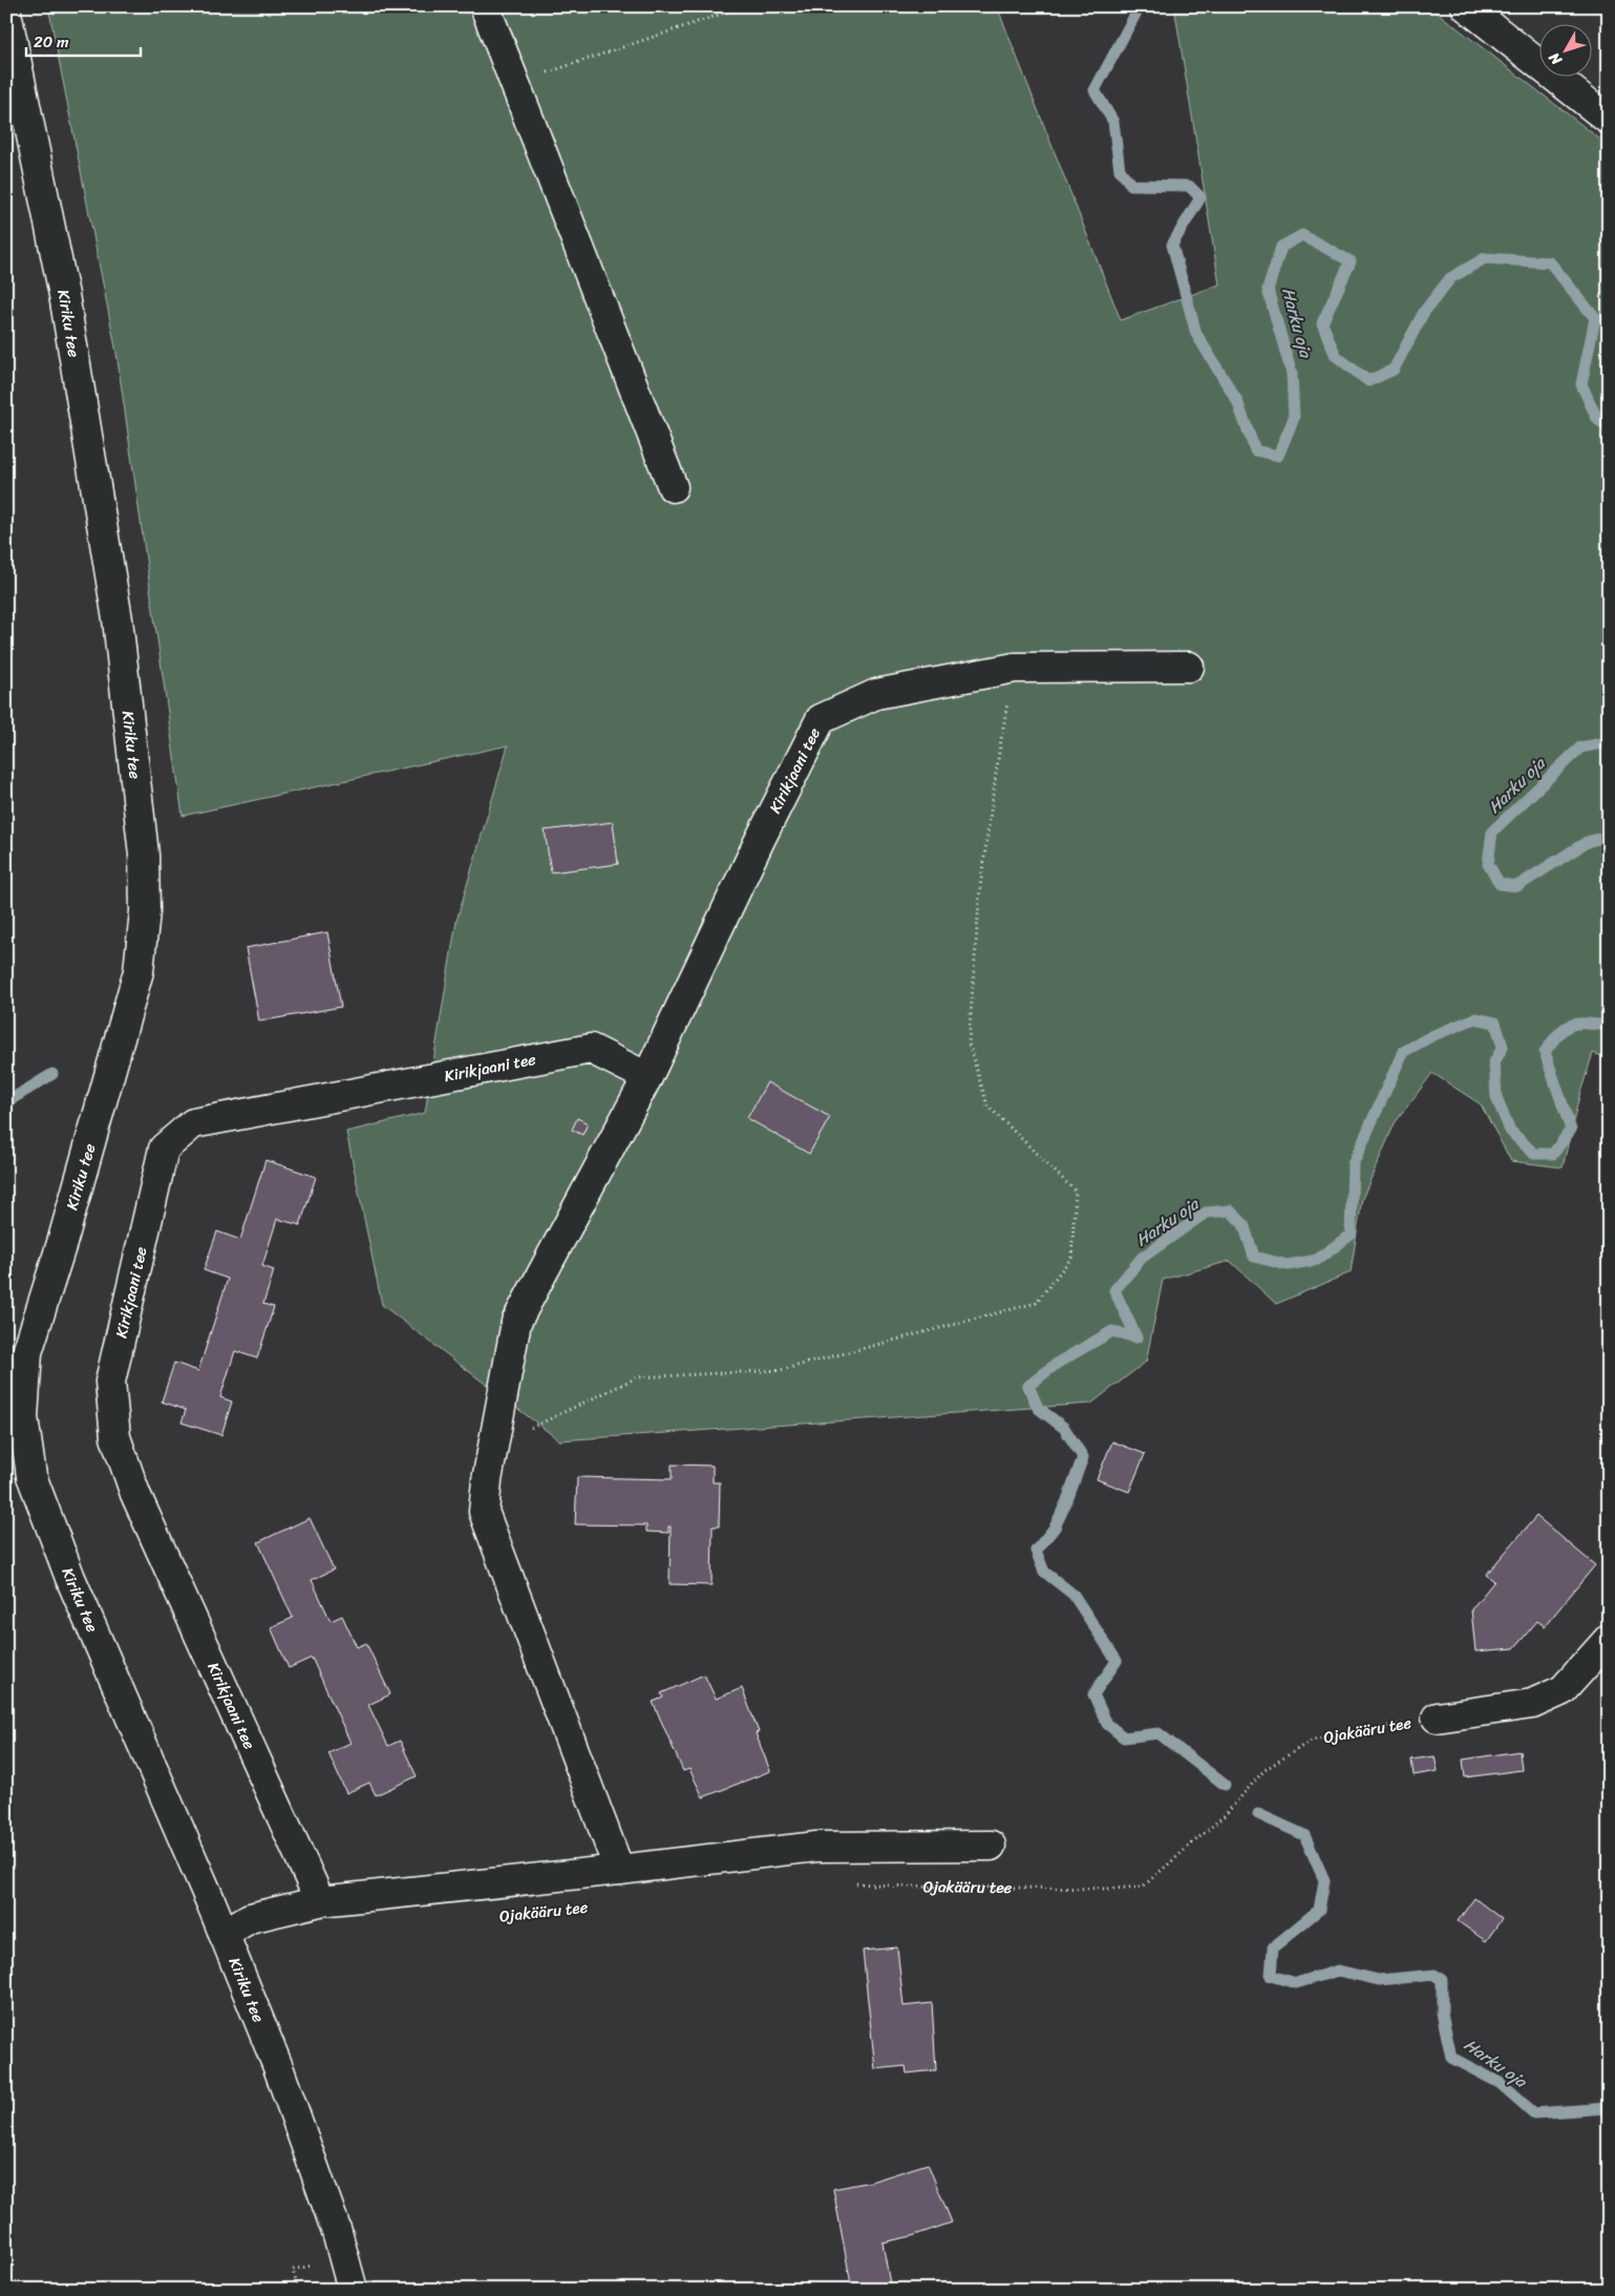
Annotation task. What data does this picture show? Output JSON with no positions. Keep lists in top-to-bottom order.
{
  "streets": {
    "street": ["Kiriku tee", "Kirikjaani tee"],
    "path": ["Ojakääru tee"]
  },
  "water": ["Harku oja"],
  "scale_bar": "20 m",
  "north": "bottom left"
}
